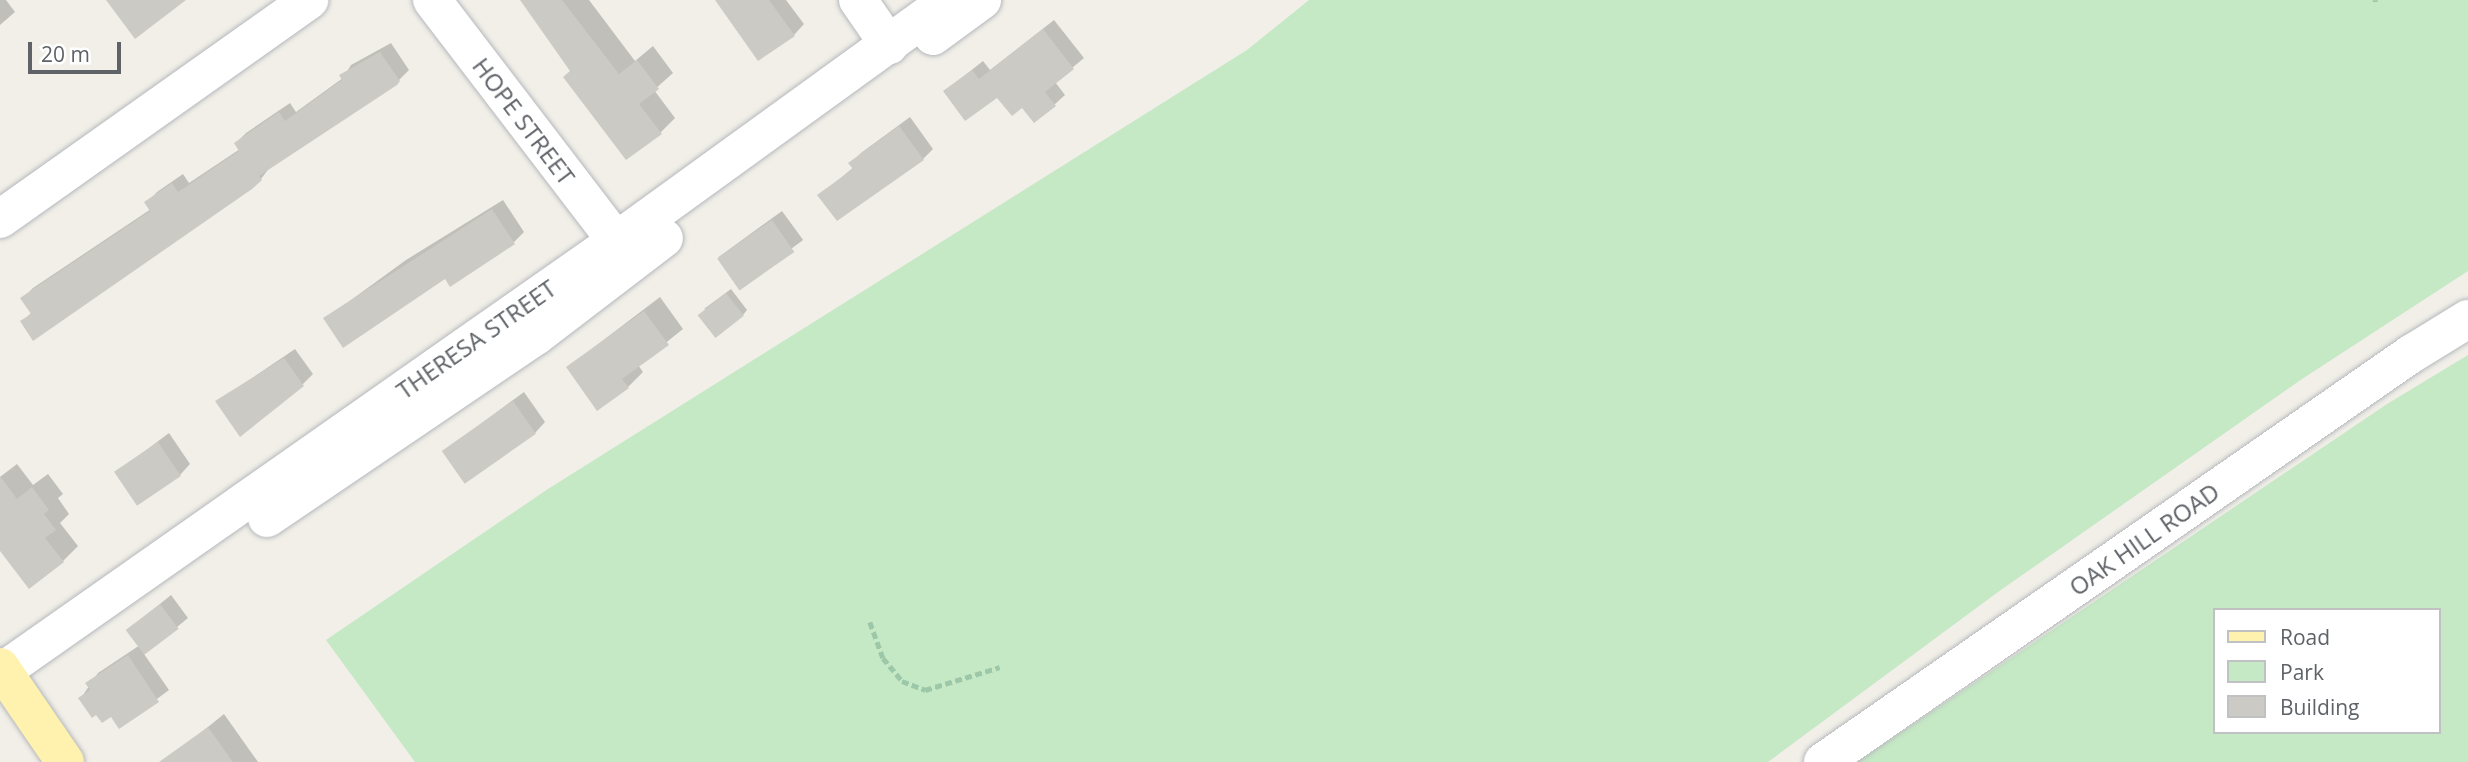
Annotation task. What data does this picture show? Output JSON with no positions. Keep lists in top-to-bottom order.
{
  "streets": {
    "street": ["HOPE STREET", "THERESA STREET", "OAK HILL ROAD"]
  },
  "crossings": [
    ["HOPE STREET", "THERESA STREET"]
  ],
  "legend": ["Road", "Park", "Building"],
  "scale_bar": "20 m"
}
